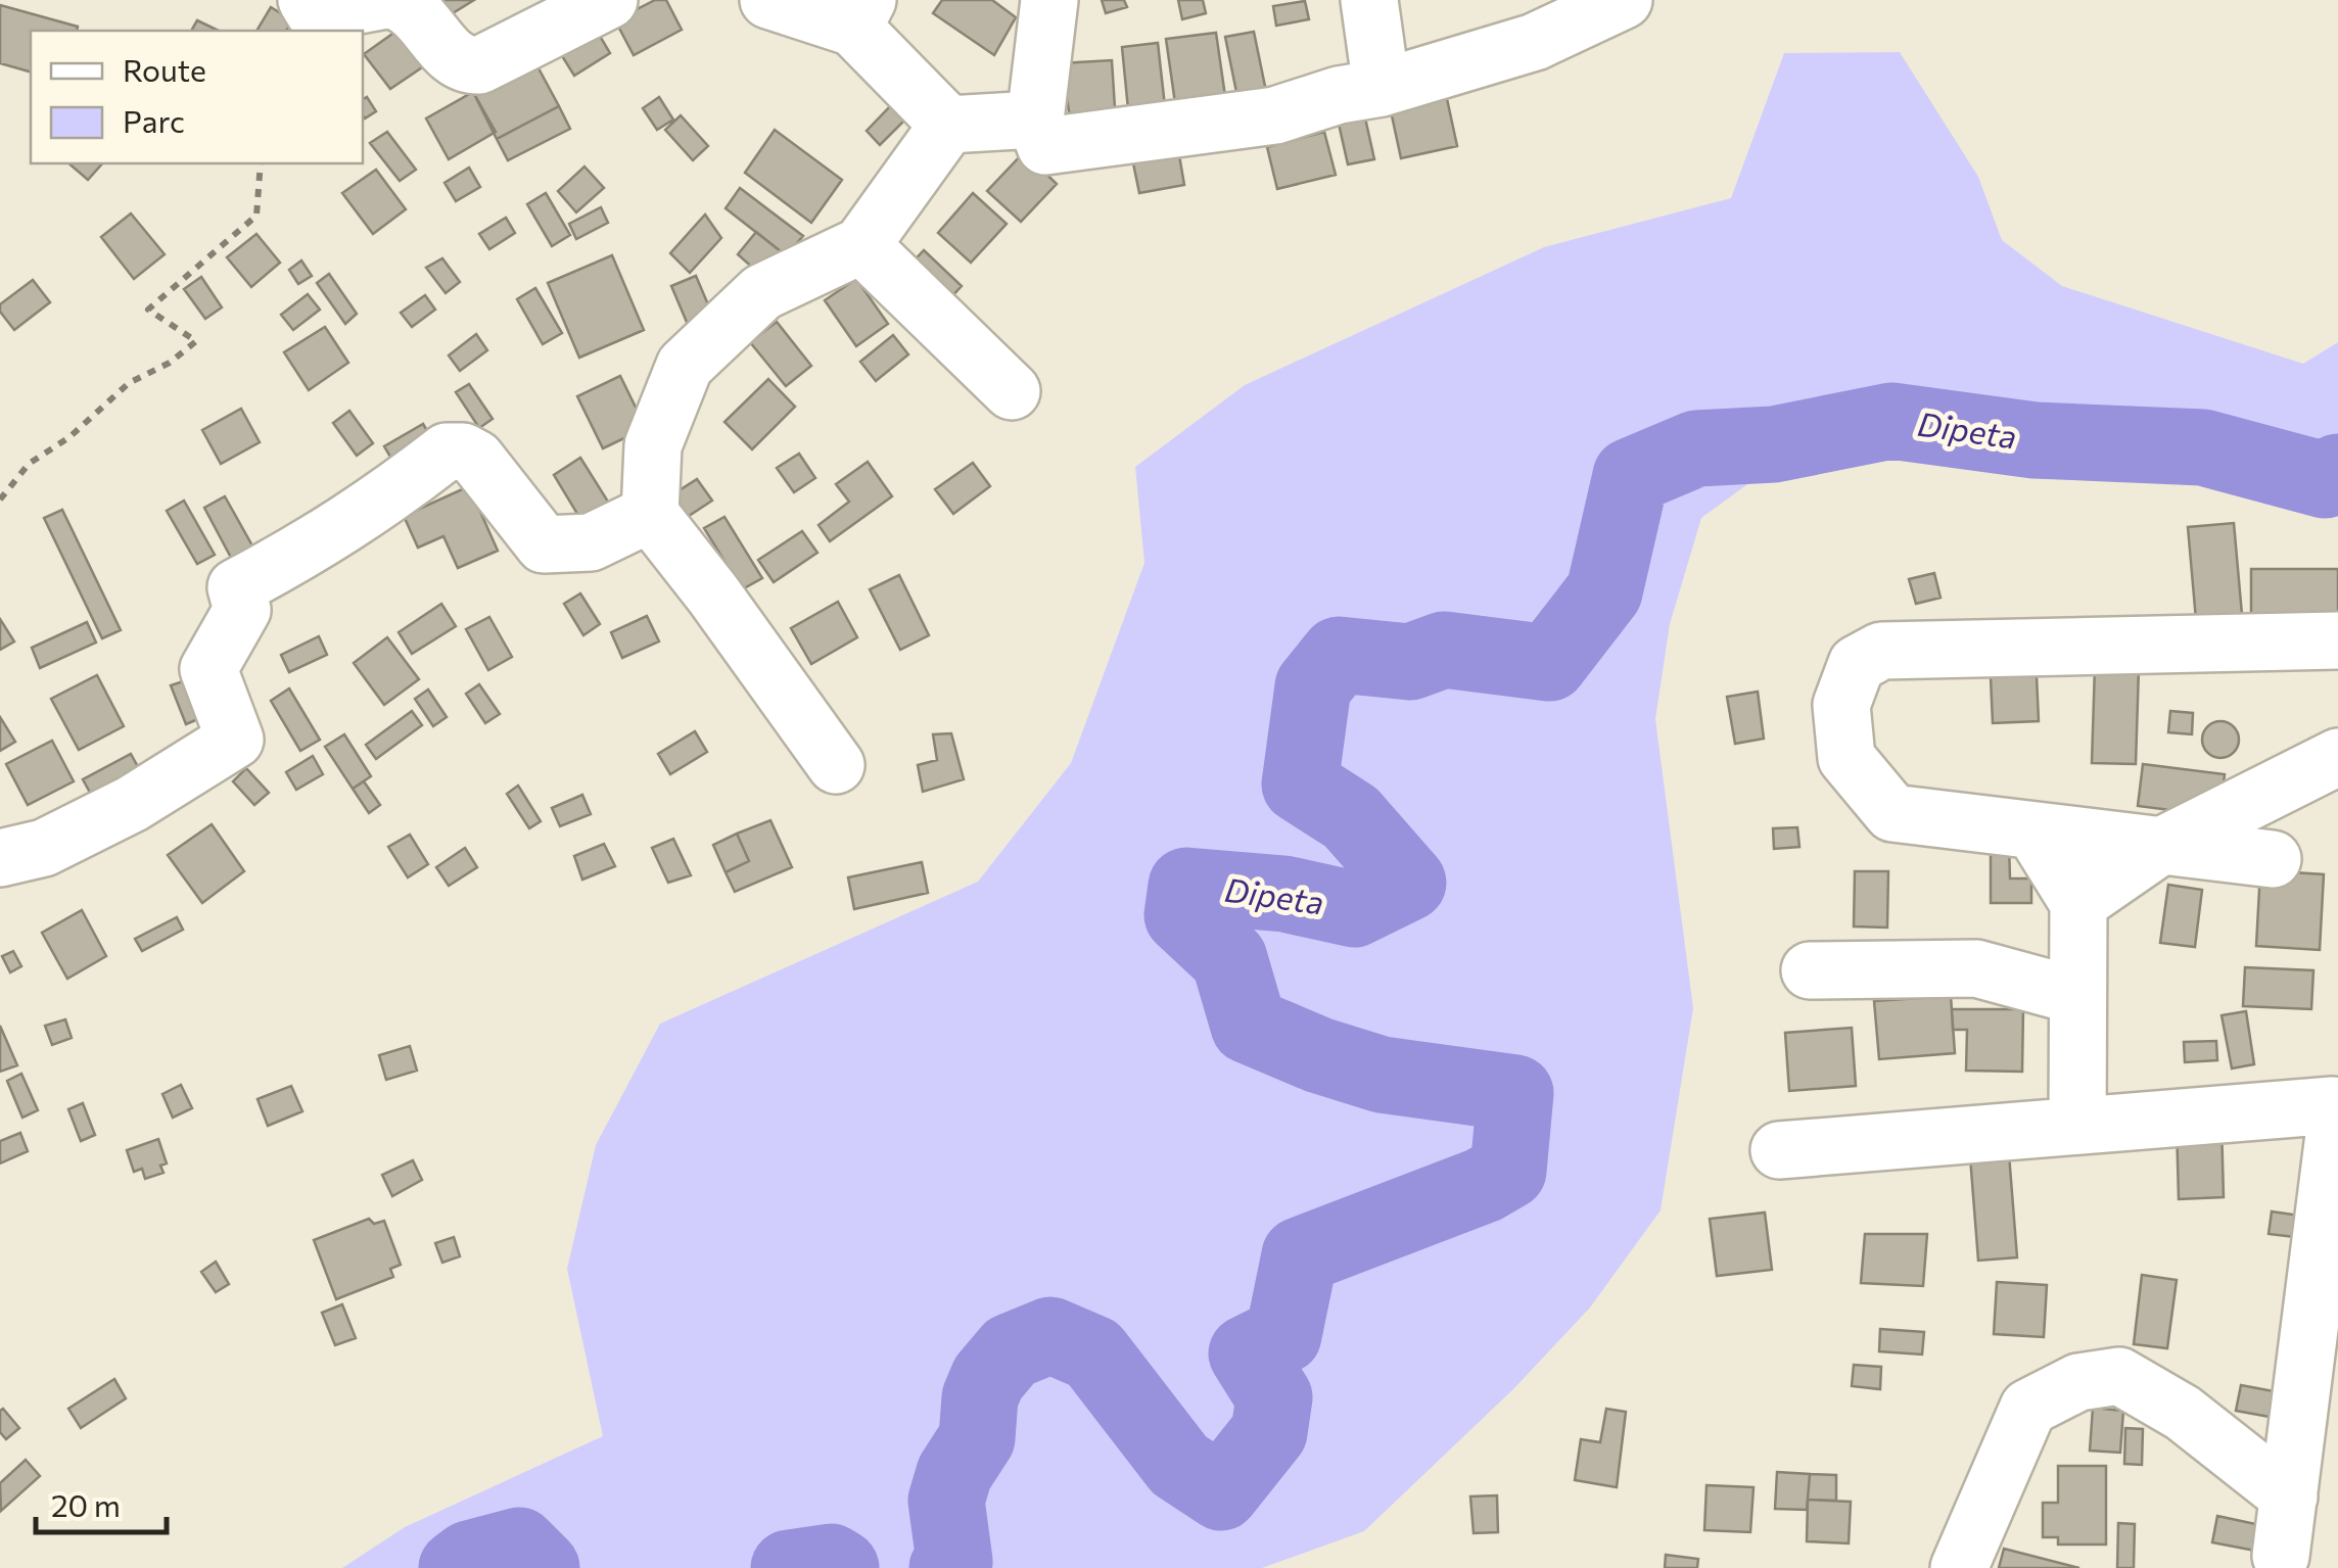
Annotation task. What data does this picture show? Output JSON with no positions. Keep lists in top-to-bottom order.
{
  "water": ["Dipeta"],
  "legend": ["Route", "Parc"],
  "scale_bar": "20 m"
}
